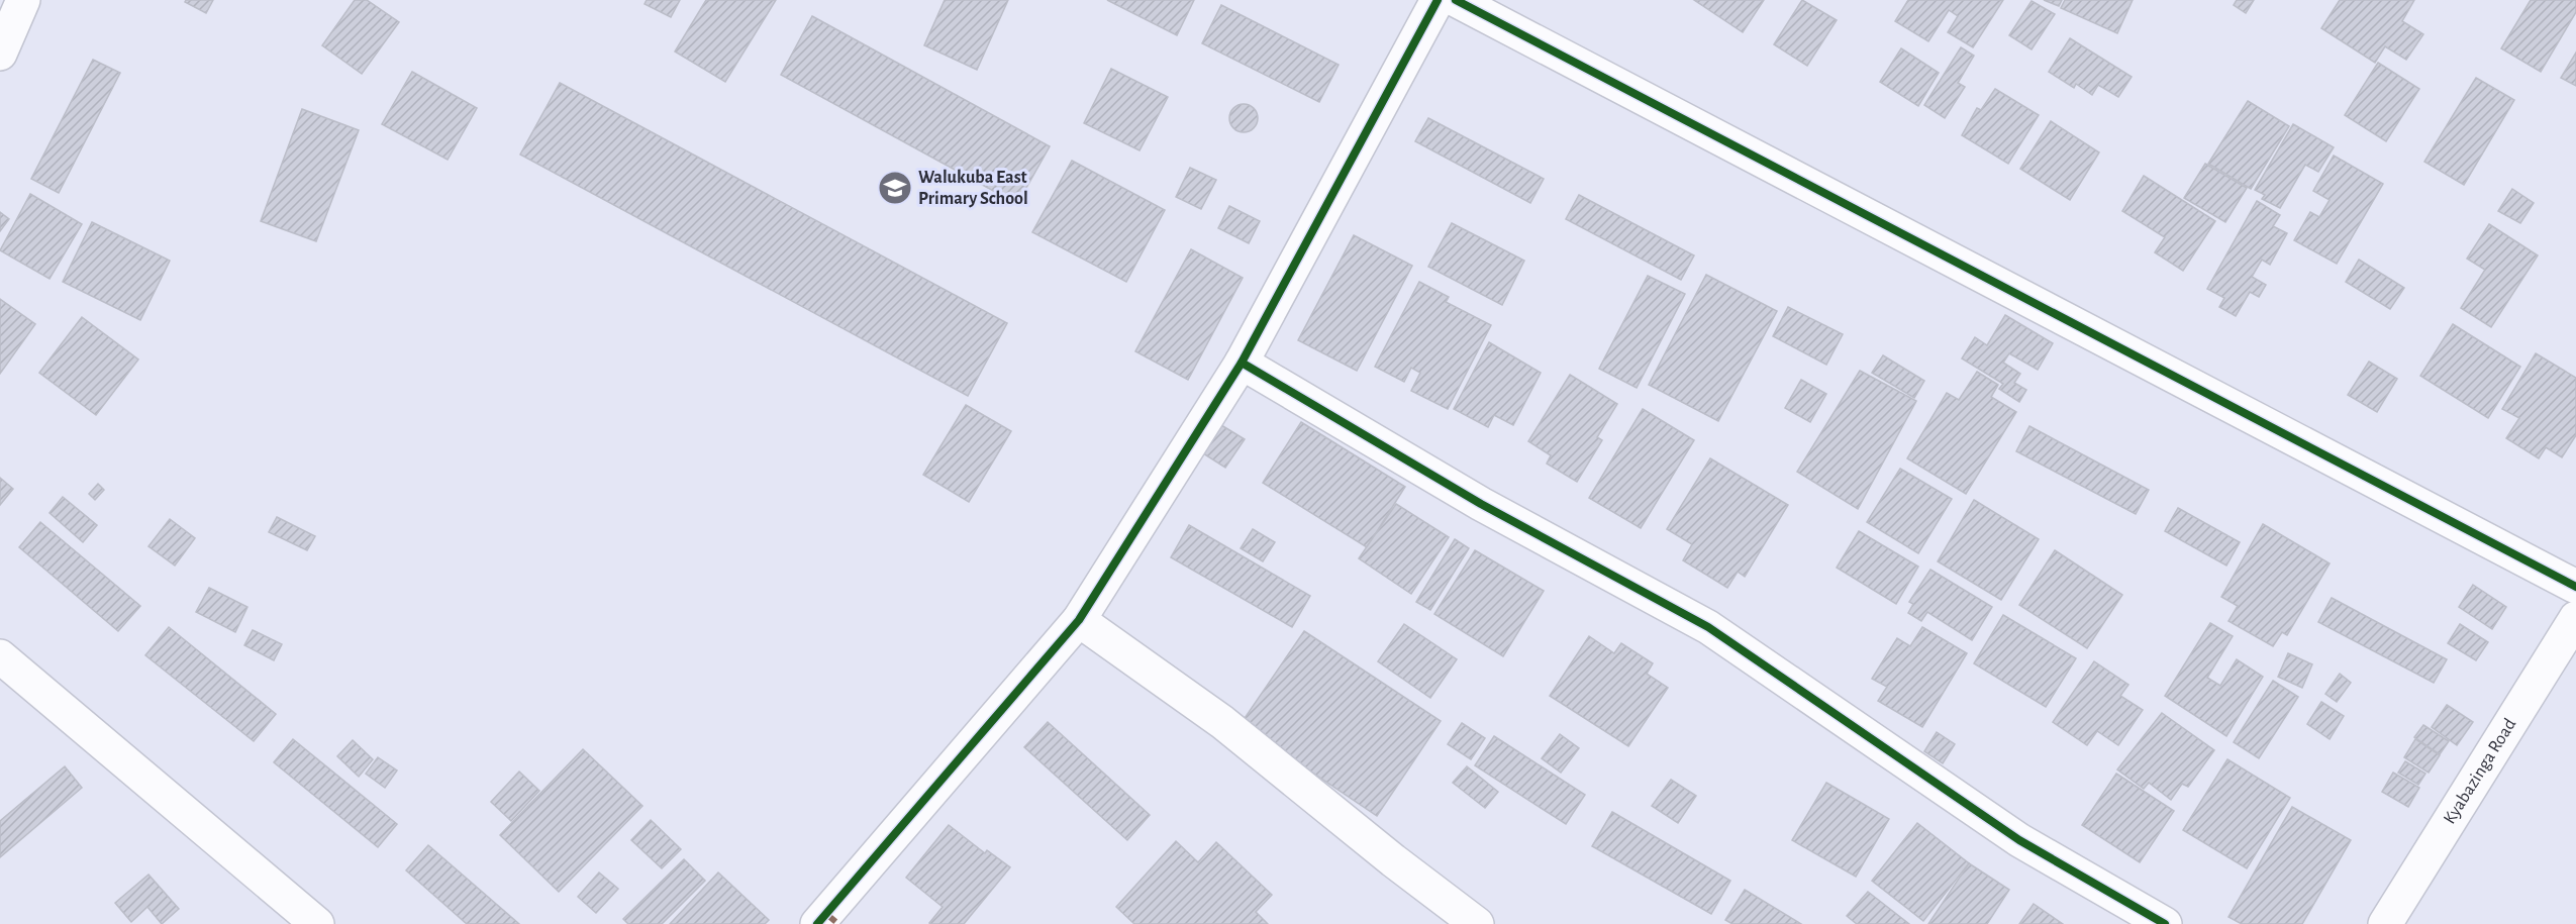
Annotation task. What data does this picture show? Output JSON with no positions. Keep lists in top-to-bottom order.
{
  "streets": {
    "street": ["Kyabazinga Road"]
  },
  "places": {
    "school or university": ["Walukuba East Primary School"]
  }
}
